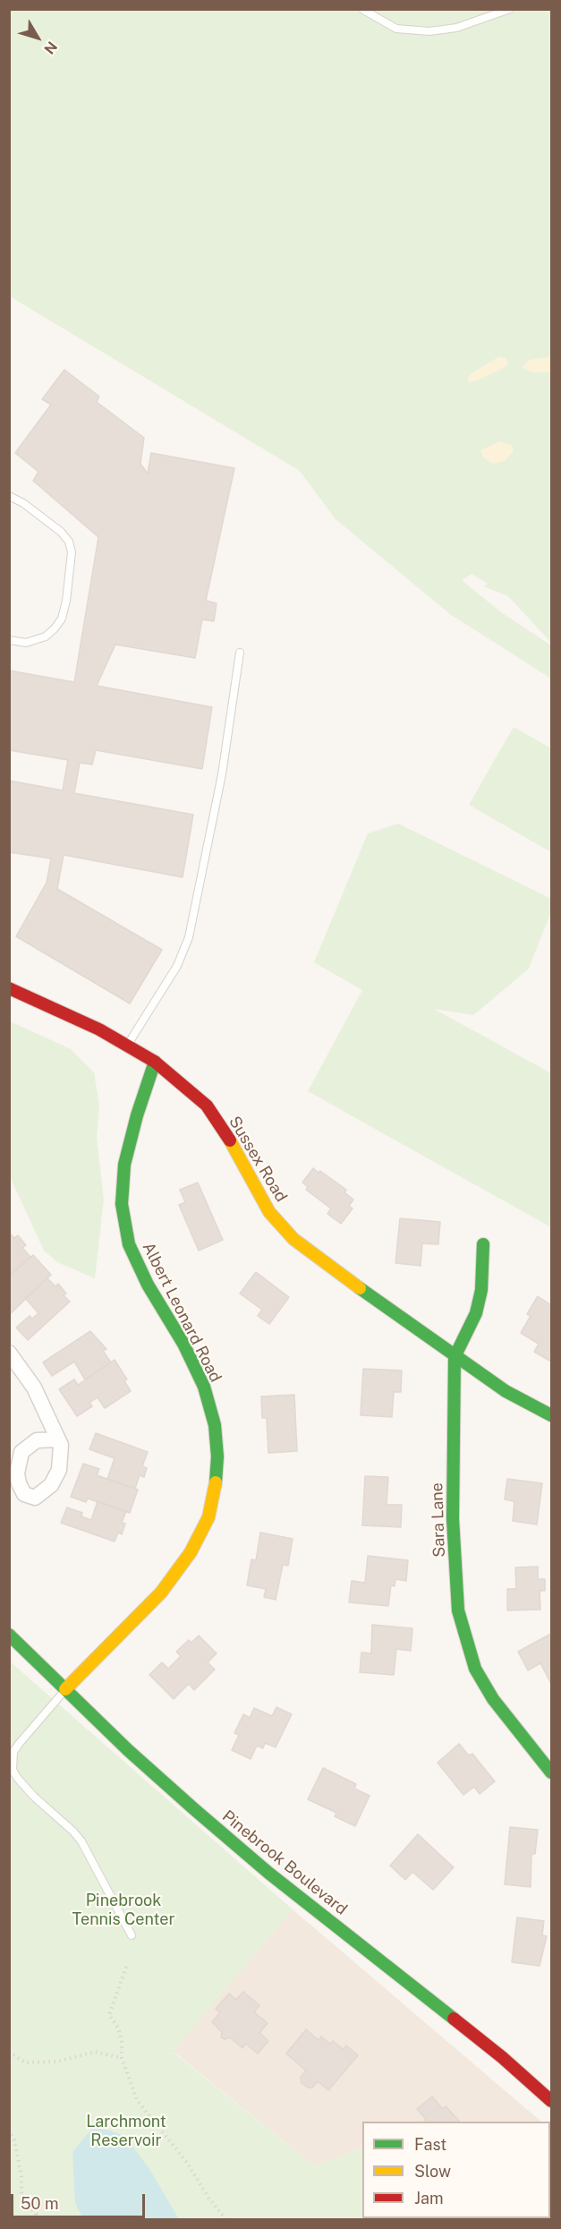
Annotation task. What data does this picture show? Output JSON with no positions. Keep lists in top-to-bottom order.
{
  "streets": {
    "street": [
      "Sussex Road",
      "Albert Leonard Road",
      "Sara Lane",
      "Pinebrook Boulevard"
    ]
  },
  "crossings": [
    ["Sussex Road", "Albert Leonard Road"],
    ["Sussex Road", "Sara Lane"],
    ["Albert Leonard Road", "Pinebrook Boulevard"]
  ],
  "parks": ["Pinebrook Tennis Center", "Larchmont Reservoir"],
  "legend": ["Fast", "Slow", "Jam"],
  "scale_bar": "50 m",
  "north": "bottom right"
}
